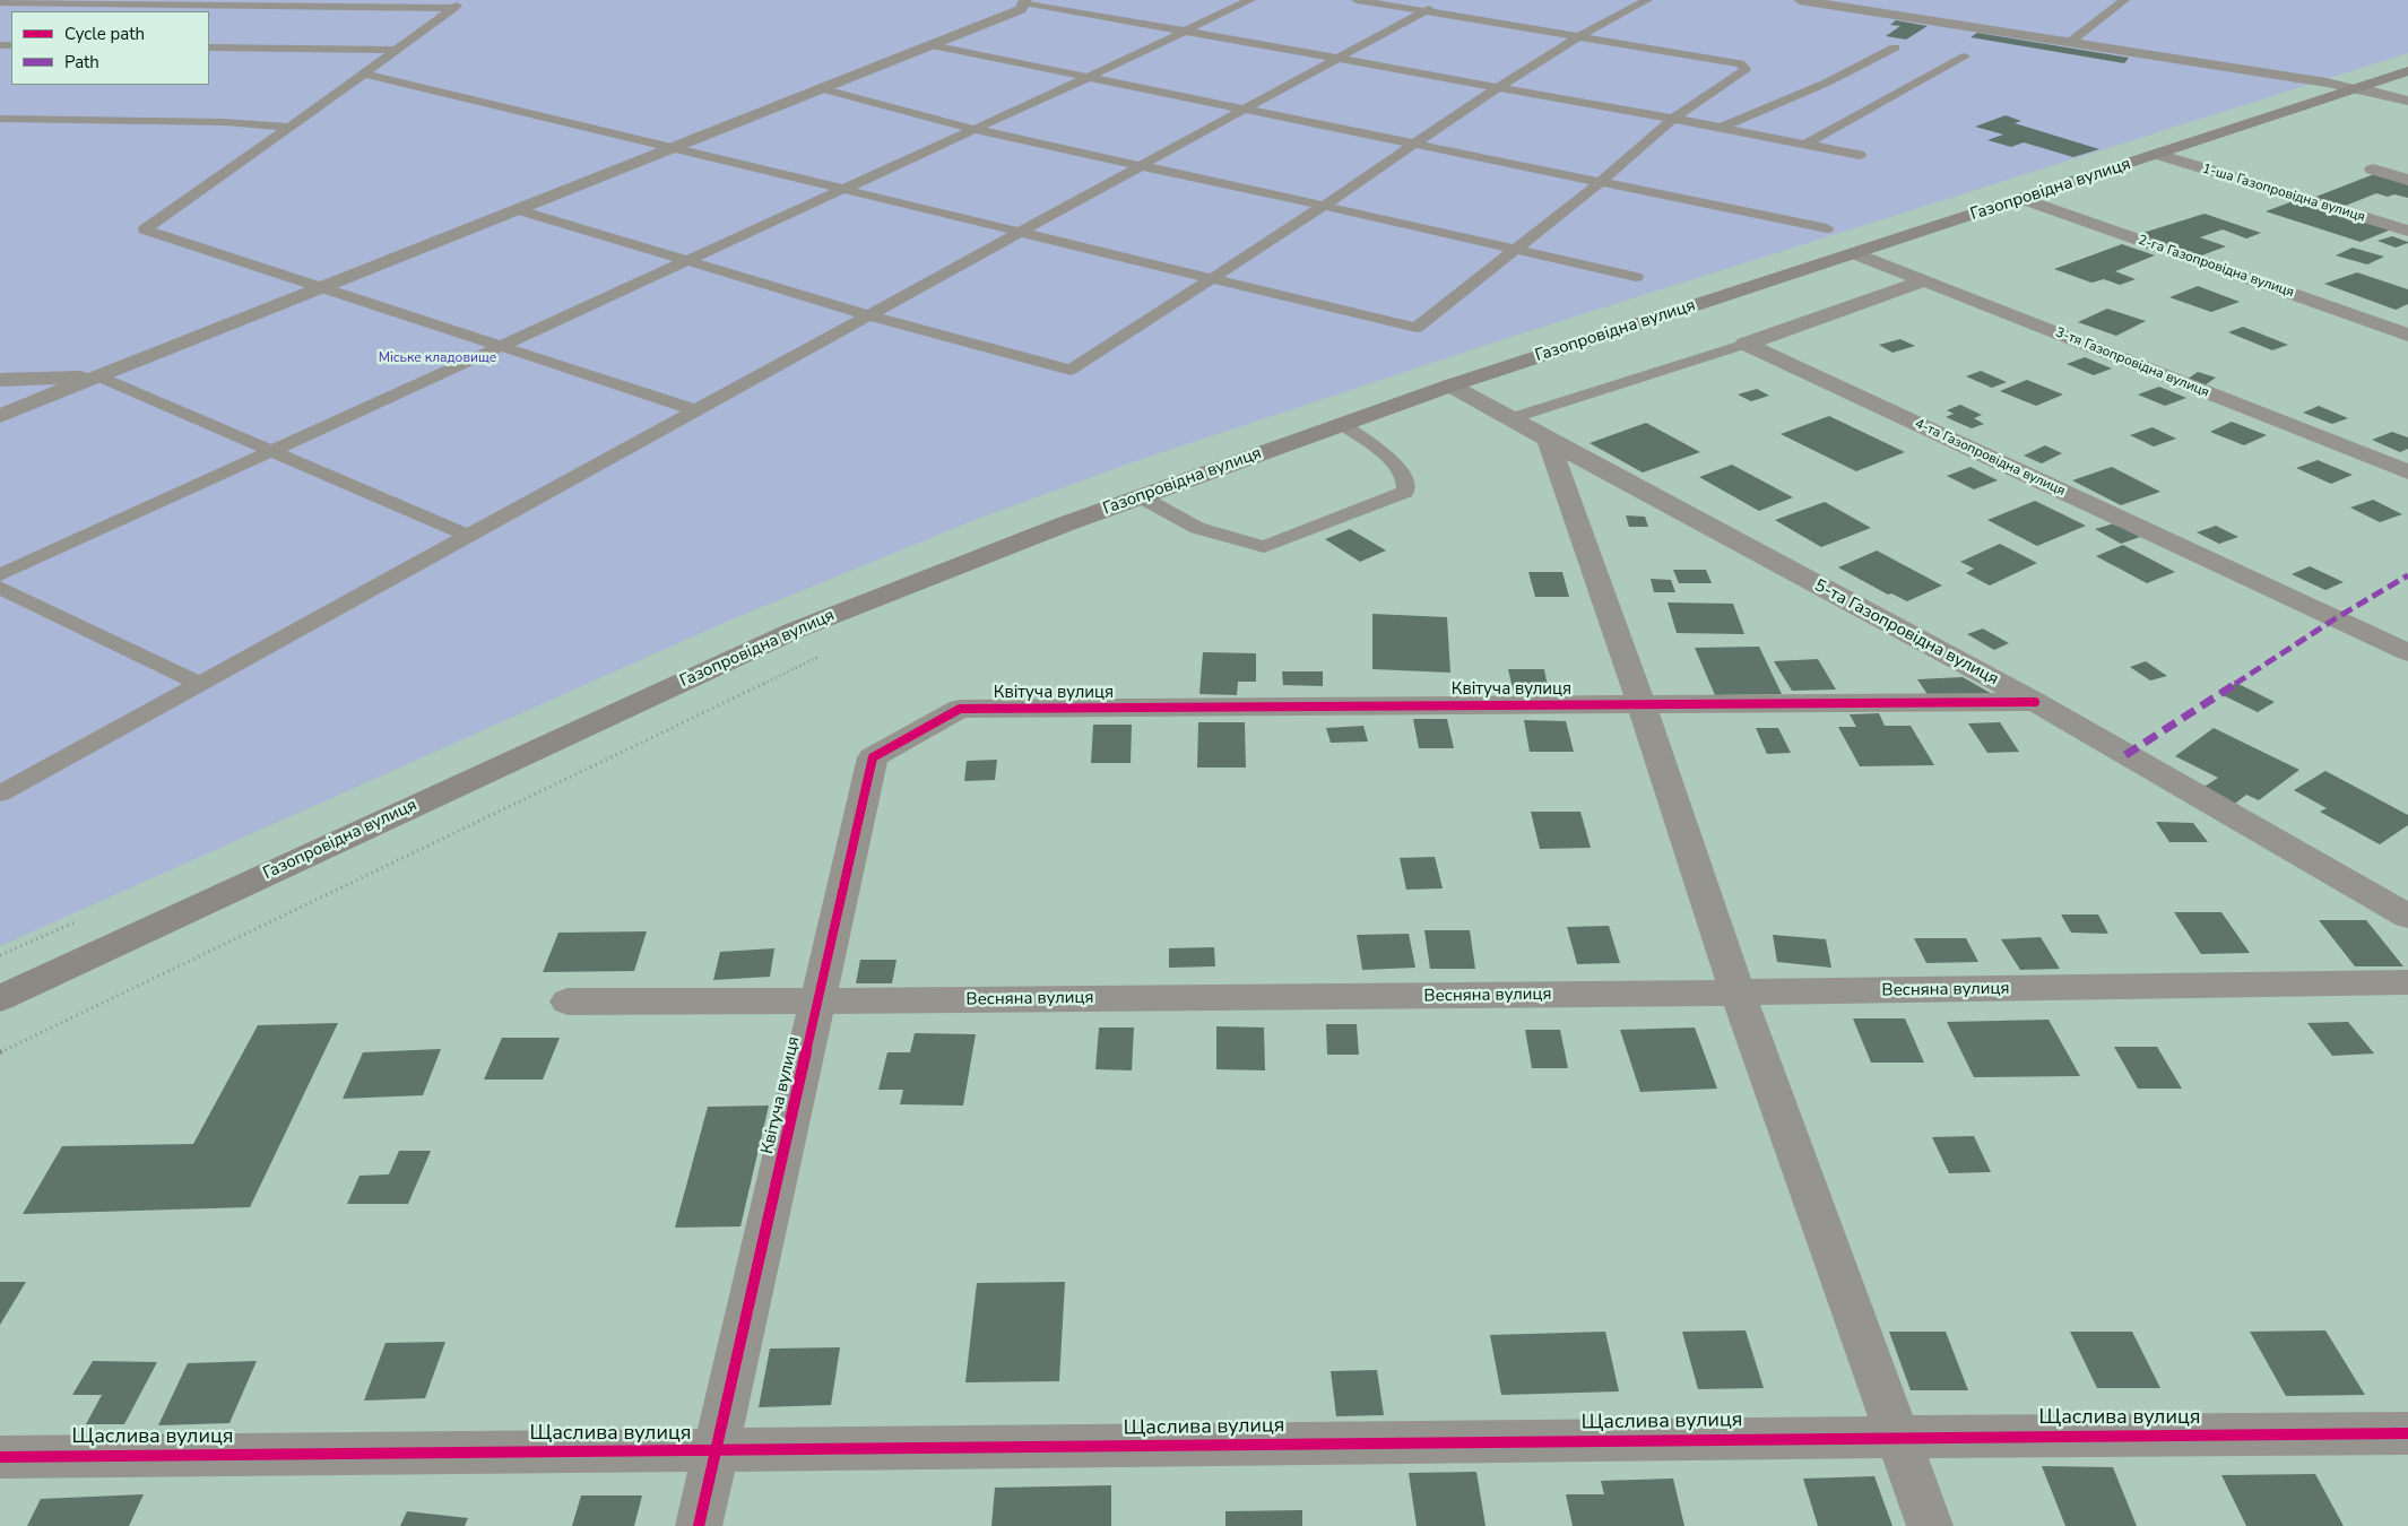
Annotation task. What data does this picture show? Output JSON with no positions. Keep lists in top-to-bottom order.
{
  "streets": {
    "main road": ["Газопровідна вулиця"],
    "street": [
      "1-ша Газопровідна вулиця",
      "2-га Газопровідна вулиця",
      "3-тя Газопровідна вулиця",
      "4-та Газопровідна вулиця",
      "5-та Газопровідна вулиця",
      "Квітуча вулиця",
      "Весняна вулиця",
      "Щаслива вулиця"
    ]
  },
  "crossings": [
    ["Газопровідна вулиця", "1-ша Газопровідна вулиця"],
    ["Газопровідна вулиця", "2-га Газопровідна вулиця"],
    ["Газопровідна вулиця", "3-тя Газопровідна вулиця"],
    ["Газопровідна вулиця", "5-та Газопровідна вулиця"],
    ["5-та Газопровідна вулиця", "Квітуча вулиця"],
    ["Квітуча вулиця", "Весняна вулиця"],
    ["Квітуча вулиця", "Щаслива вулиця"]
  ],
  "parks": ["Міське кладовище"],
  "legend": ["Cycle path", "Path"]
}
